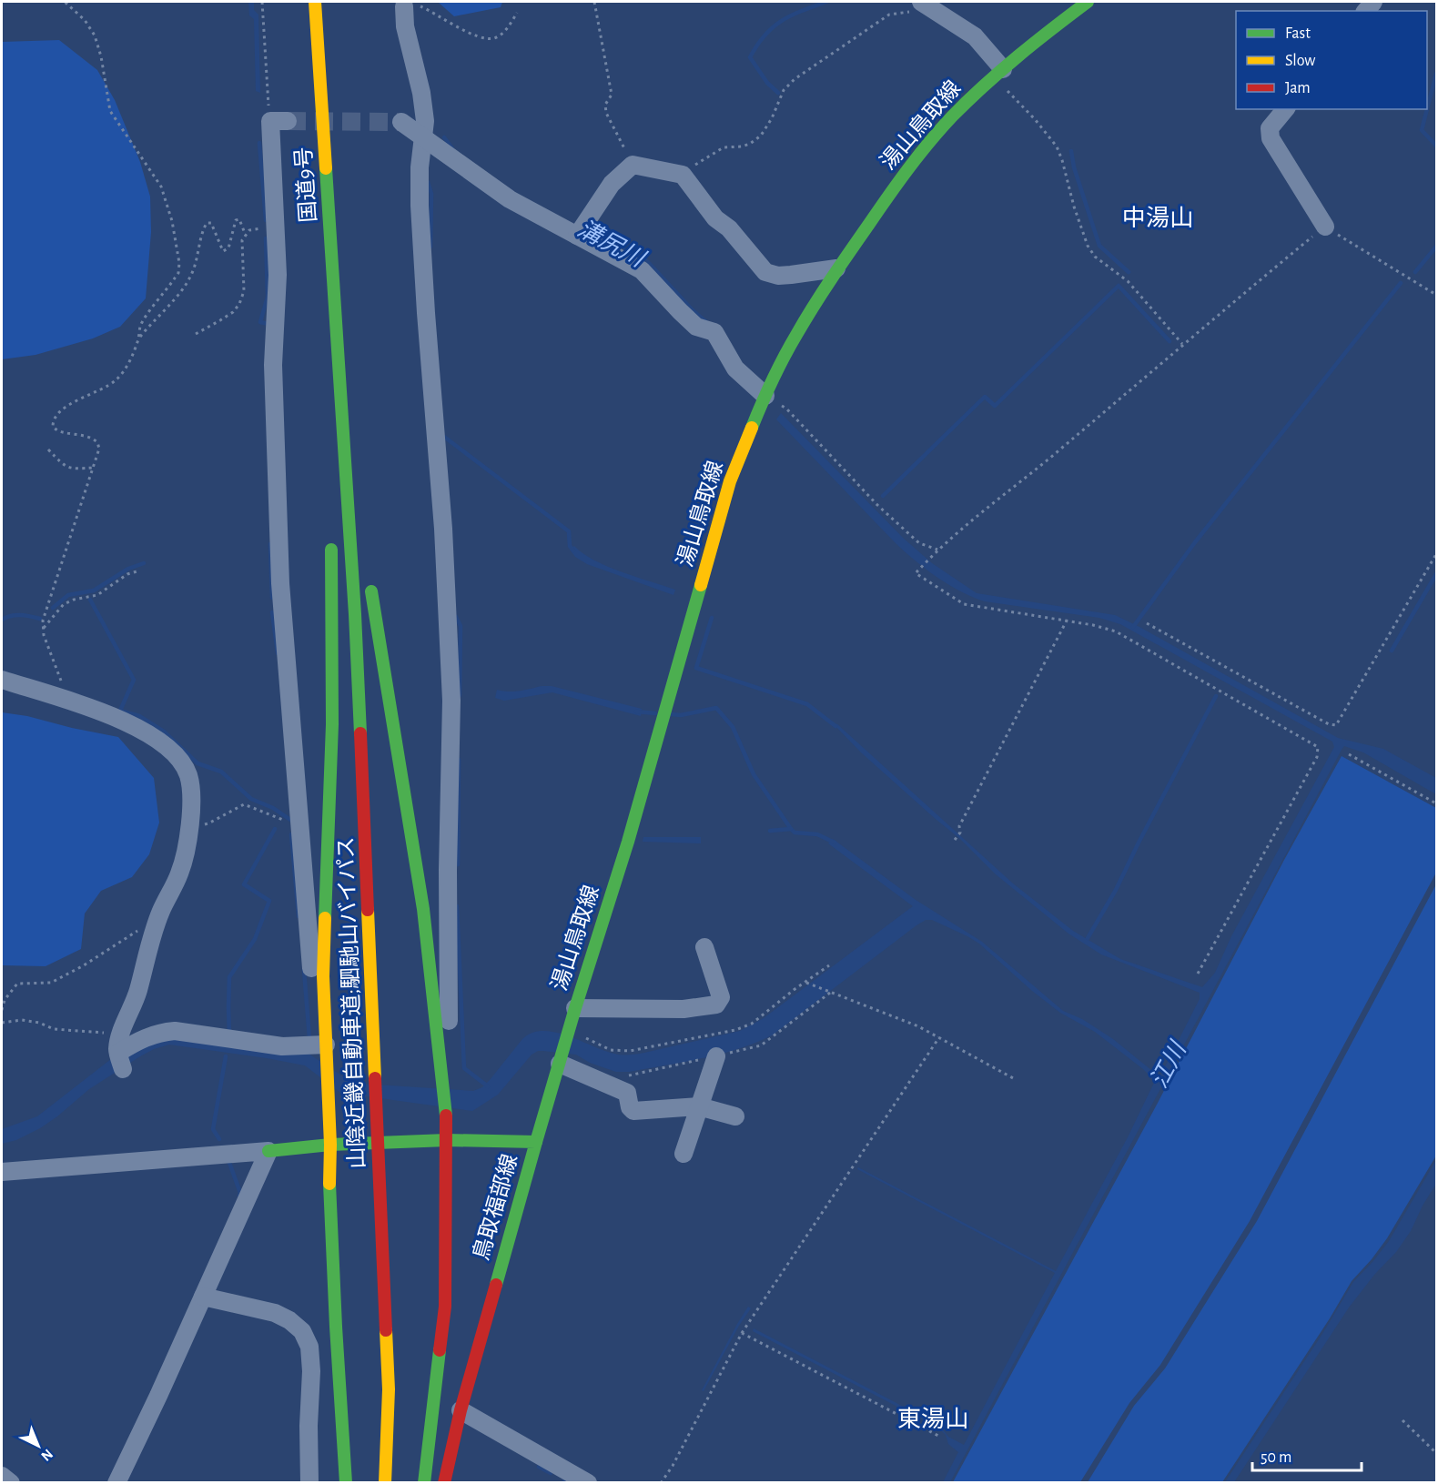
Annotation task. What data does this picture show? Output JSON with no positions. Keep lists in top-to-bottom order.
{
  "streets": {
    "main road": [
      "湯山鳥取線",
      "国道9号",
      "山陰近畿自動車道;駟馳山バイパス",
      "鳥取福部線"
    ]
  },
  "crossings": [
    ["湯山鳥取線", "鳥取福部線"],
    ["国道9号", "山陰近畿自動車道;駟馳山バイパス"]
  ],
  "districts": ["中湯山", "東湯山"],
  "water": ["溝尻川", "江川"],
  "legend": ["Fast", "Slow", "Jam"],
  "scale_bar": "50 m",
  "north": "bottom right"
}
